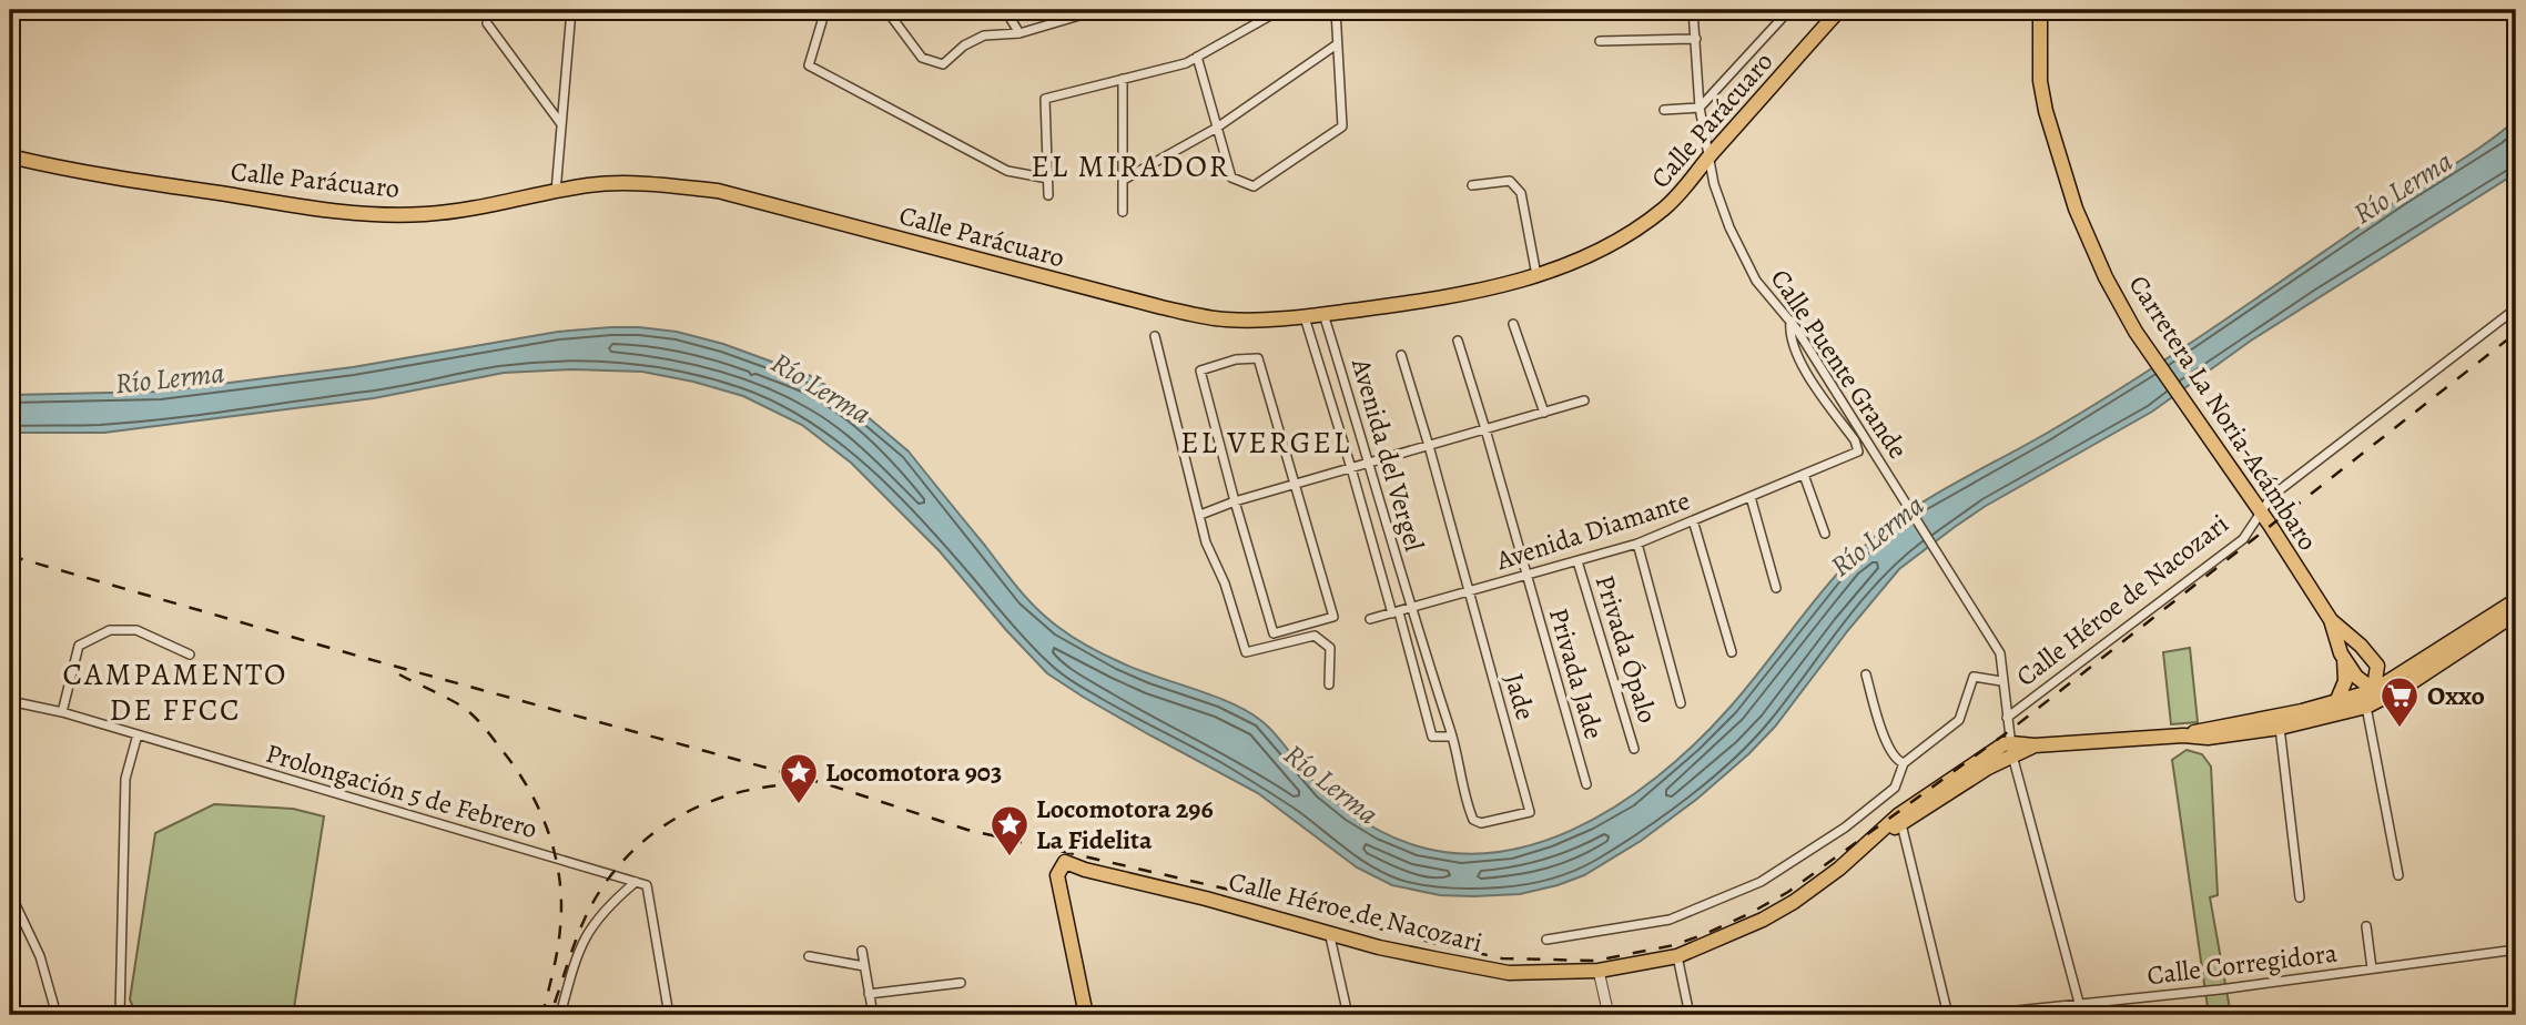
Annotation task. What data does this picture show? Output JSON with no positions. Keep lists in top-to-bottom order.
{
  "streets": {
    "main road": ["Calle Parácuaro", "Carretera La Noria-Acámbaro", "Calle Héroe de Nacozari"],
    "street": [
      "Calle Puente Grande",
      "Avenida del Vergel",
      "Avenida Diamante",
      "Privada Ópalo",
      "Privada Jade",
      "Jade",
      "Prolongación 5 de Febrero",
      "Calle Corregidora"
    ]
  },
  "crossings": [
    ["Calle Parácuaro", "Calle Puente Grande"],
    ["Calle Parácuaro", "Avenida del Vergel"],
    ["Calle Puente Grande", "Avenida Diamante"],
    ["Calle Puente Grande", "Calle Héroe de Nacozari"],
    ["Calle Puente Grande", "Calle Corregidora"],
    ["Carretera La Noria-Acámbaro", "Calle Héroe de Nacozari"],
    ["Avenida del Vergel", "Avenida Diamante"],
    ["Avenida del Vergel", "Jade"],
    ["Avenida Diamante", "Privada Ópalo"],
    ["Avenida Diamante", "Privada Jade"],
    ["Avenida Diamante", "Jade"]
  ],
  "districts": ["EL MIRADOR", "EL VERGEL", "CAMPAMENTO DE FFCC"],
  "water": ["Río Lerma"],
  "places": {
    "supermarket": ["Oxxo"],
    "place": ["Locomotora 903", "Locomotora 296 La Fidelita"]
  }
}
